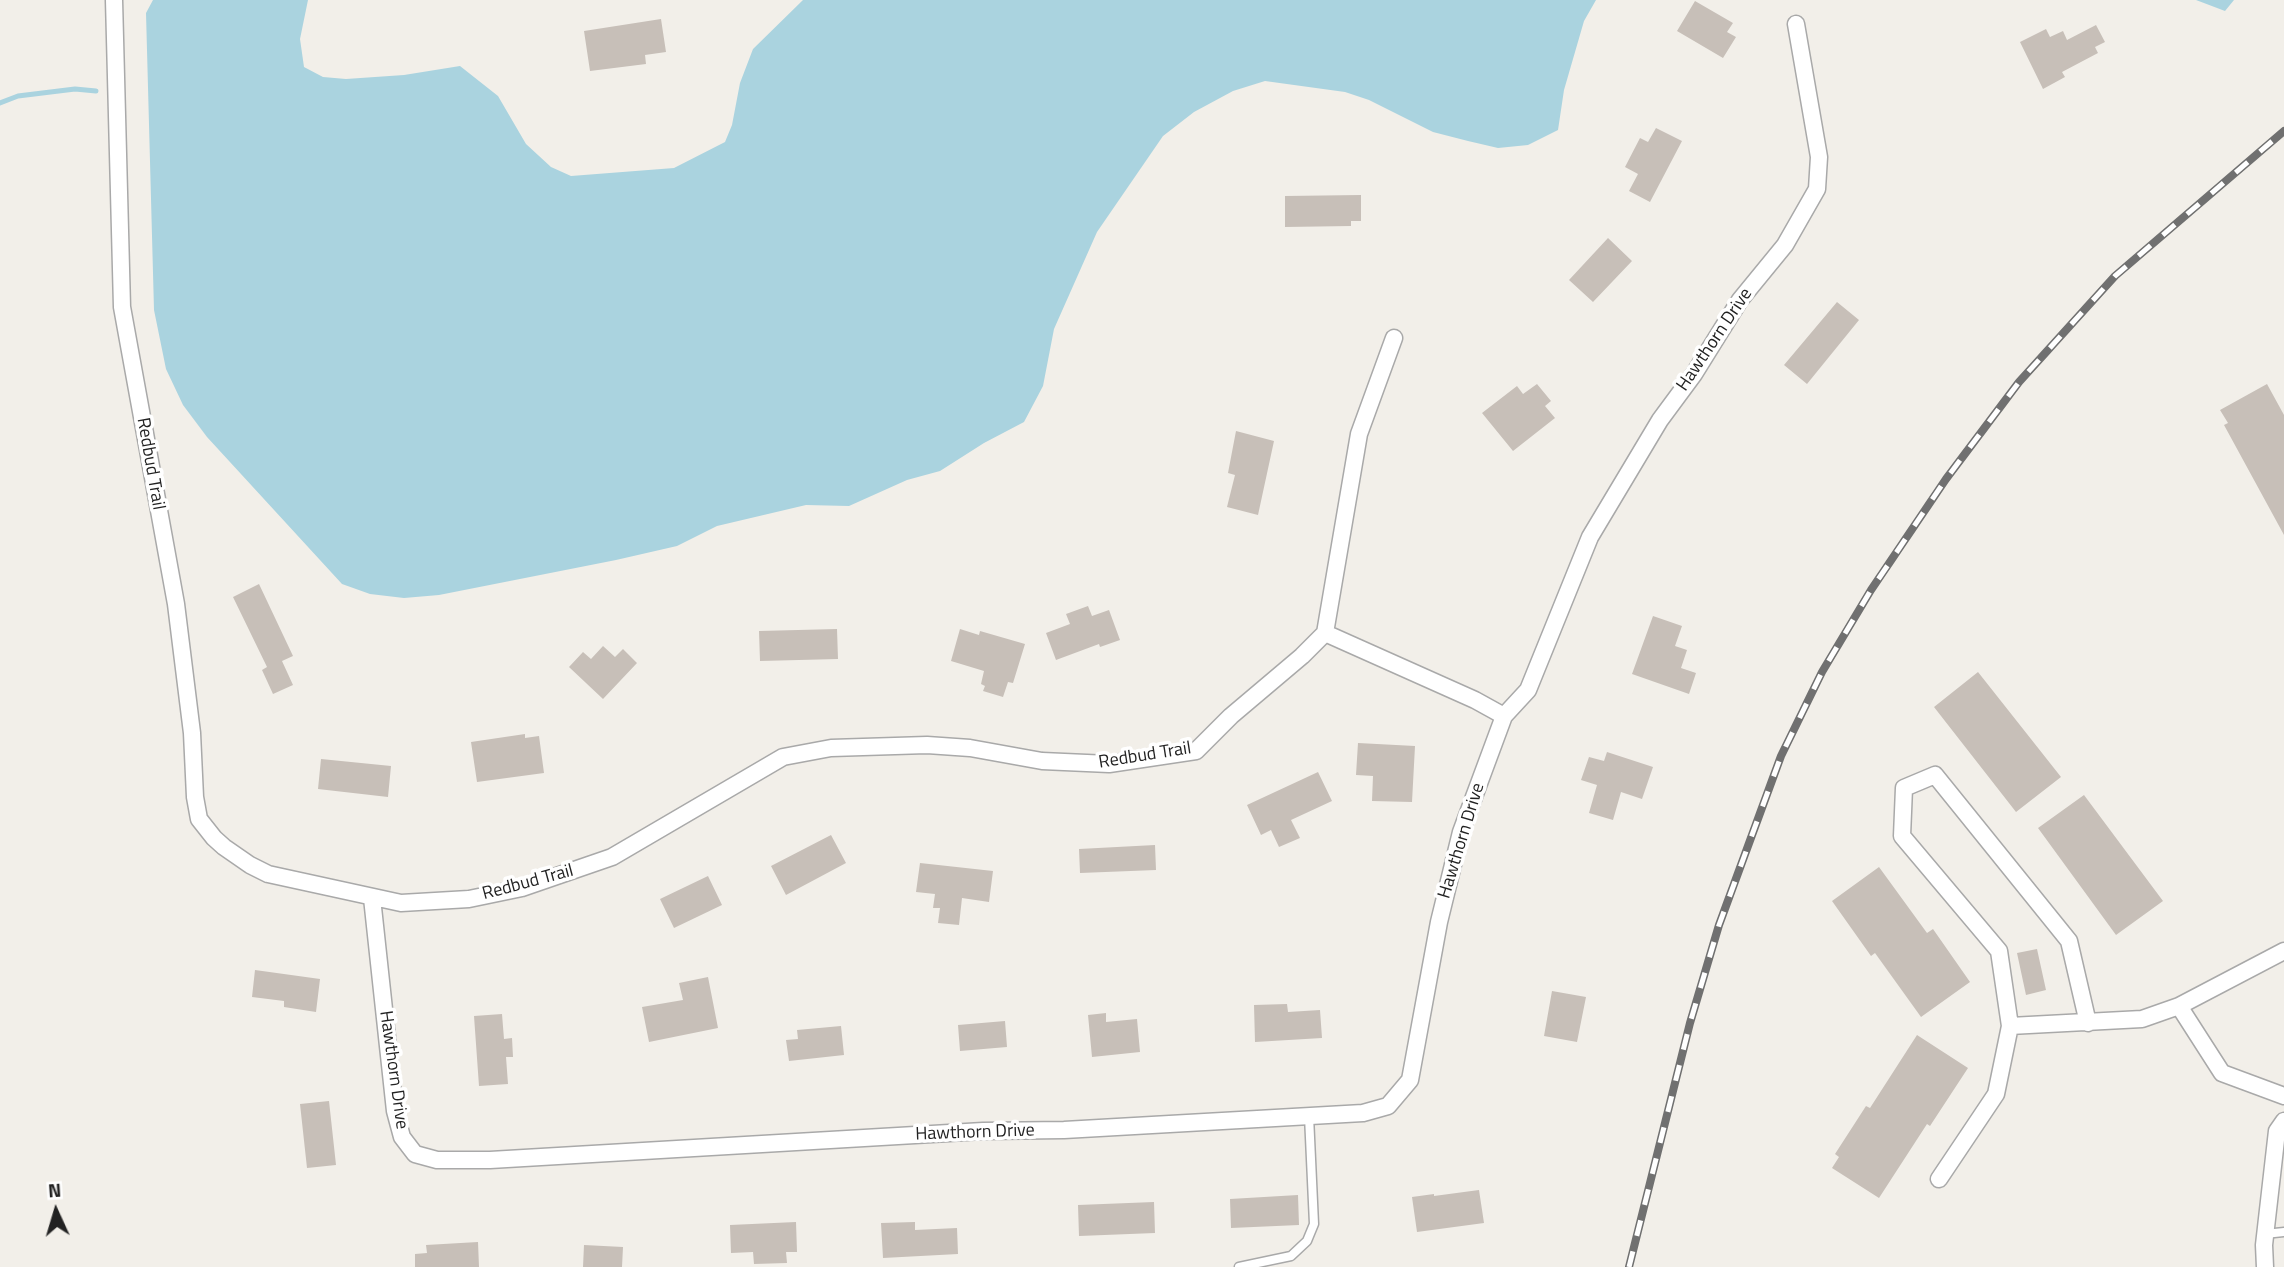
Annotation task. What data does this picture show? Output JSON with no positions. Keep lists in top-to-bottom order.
{
  "streets": {
    "street": ["Hawthorn Drive", "Redbud Trail"]
  },
  "crossings": [
    ["Hawthorn Drive", "Redbud Trail"]
  ],
  "north": "top"
}
